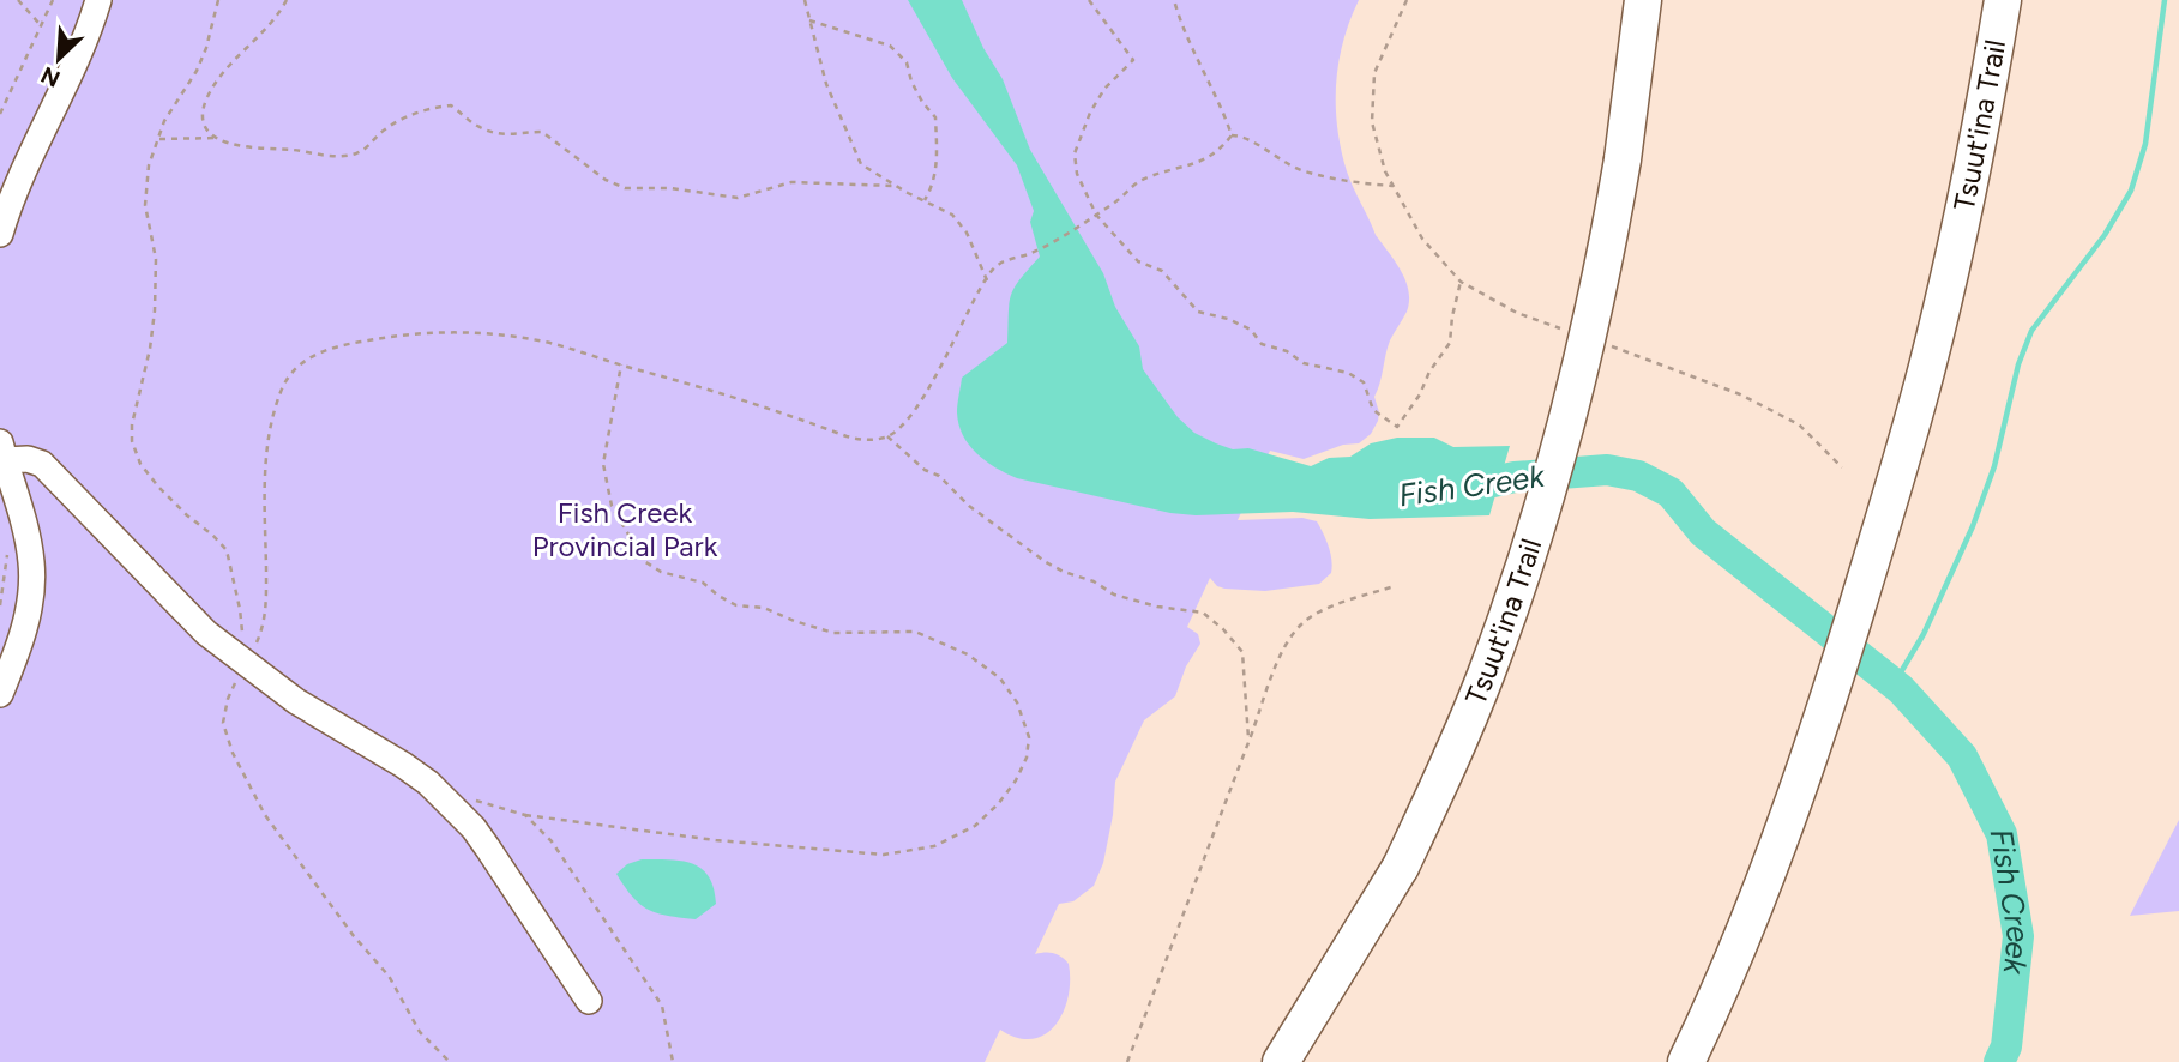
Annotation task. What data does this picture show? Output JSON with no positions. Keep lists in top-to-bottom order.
{
  "streets": {
    "highway": ["Tsuut'ina Trail"]
  },
  "water": ["Fish Creek"],
  "parks": ["Fish Creek Provincial Park"],
  "north": "bottom left"
}
